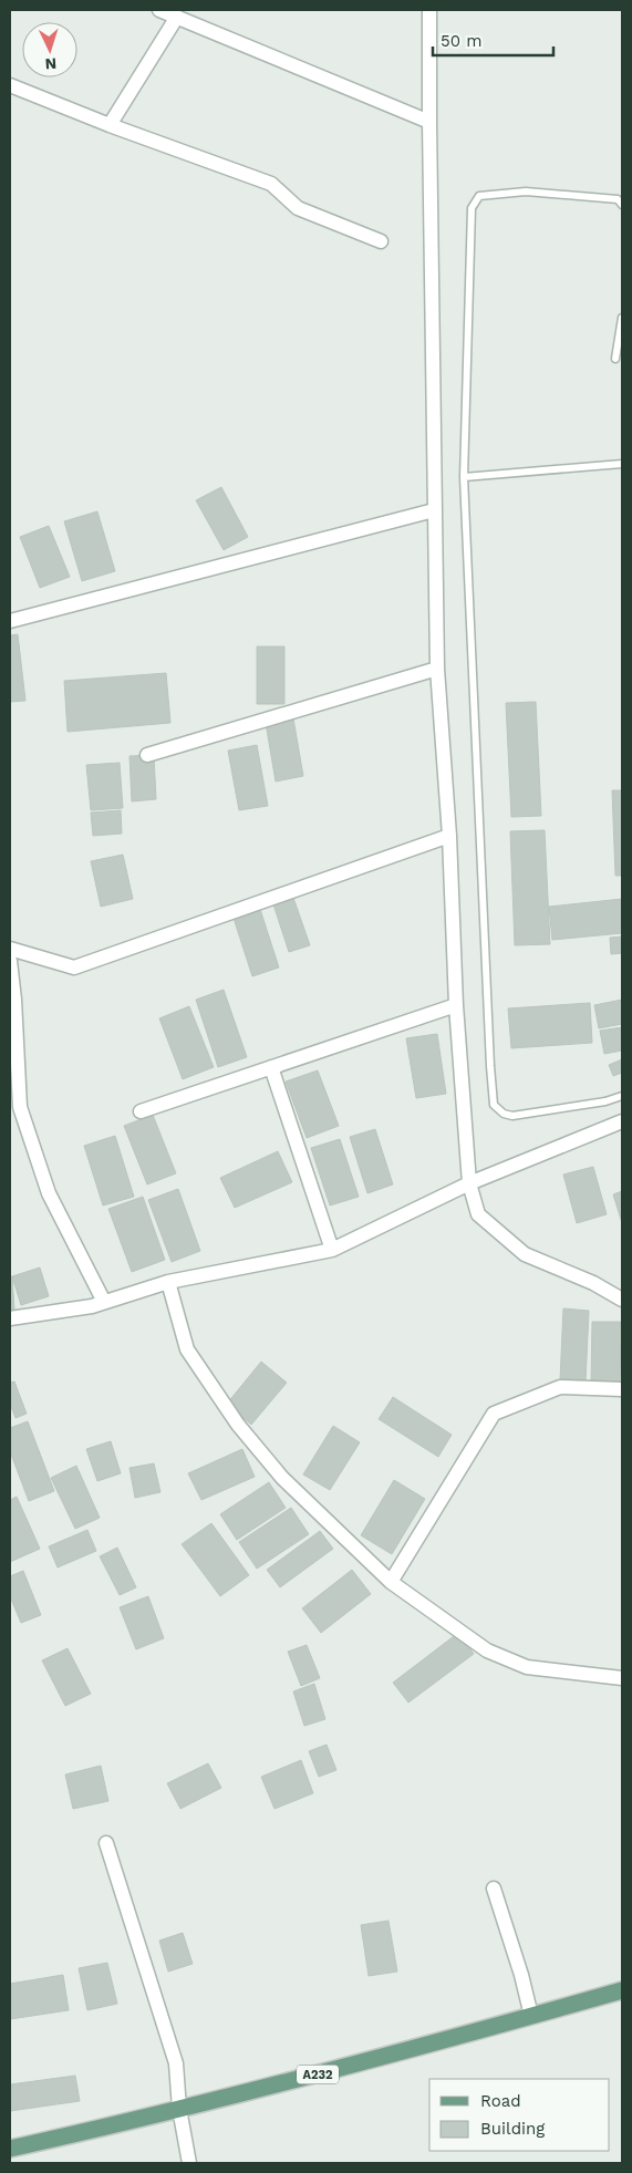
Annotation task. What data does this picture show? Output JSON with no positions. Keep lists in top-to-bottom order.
{
  "streets": {
    "main road": ["A232"]
  },
  "legend": ["Road", "Building"],
  "scale_bar": "50 m",
  "north": "bottom"
}
